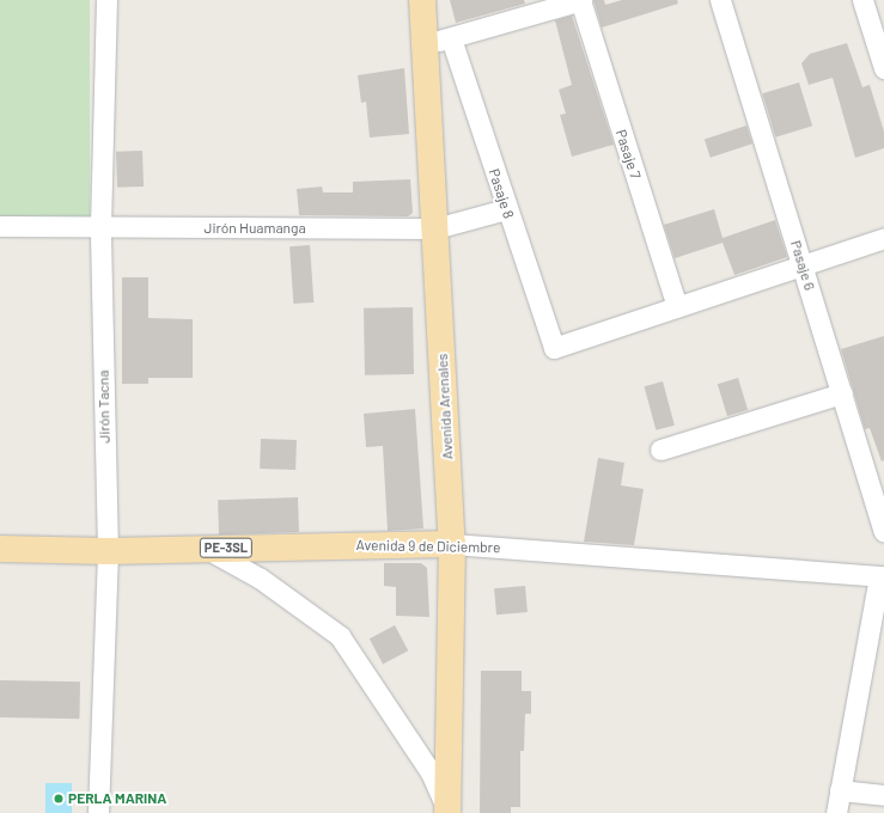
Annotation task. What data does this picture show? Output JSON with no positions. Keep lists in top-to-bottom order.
{
  "streets": {
    "main road": ["Avenida Arenales", "Avenida 9 de Diciembre", "PE-3SL"],
    "street": [
      "Pasaje 7",
      "Pasaje 8",
      "Jirón Huamanga",
      "Pasaje 6",
      "Jirón Tacna"
    ]
  },
  "crossings": [
    ["Pasaje 7", "Pasaje 8"],
    ["Pasaje 8", "Jirón Huamanga"],
    ["Jirón Huamanga", "Jirón Tacna"],
    ["Jirón Huamanga", "Avenida Arenales"],
    ["Jirón Tacna", "Avenida 9 de Diciembre"],
    ["Avenida Arenales", "Avenida 9 de Diciembre"]
  ],
  "places": ["PERLA MARINA"]
}
